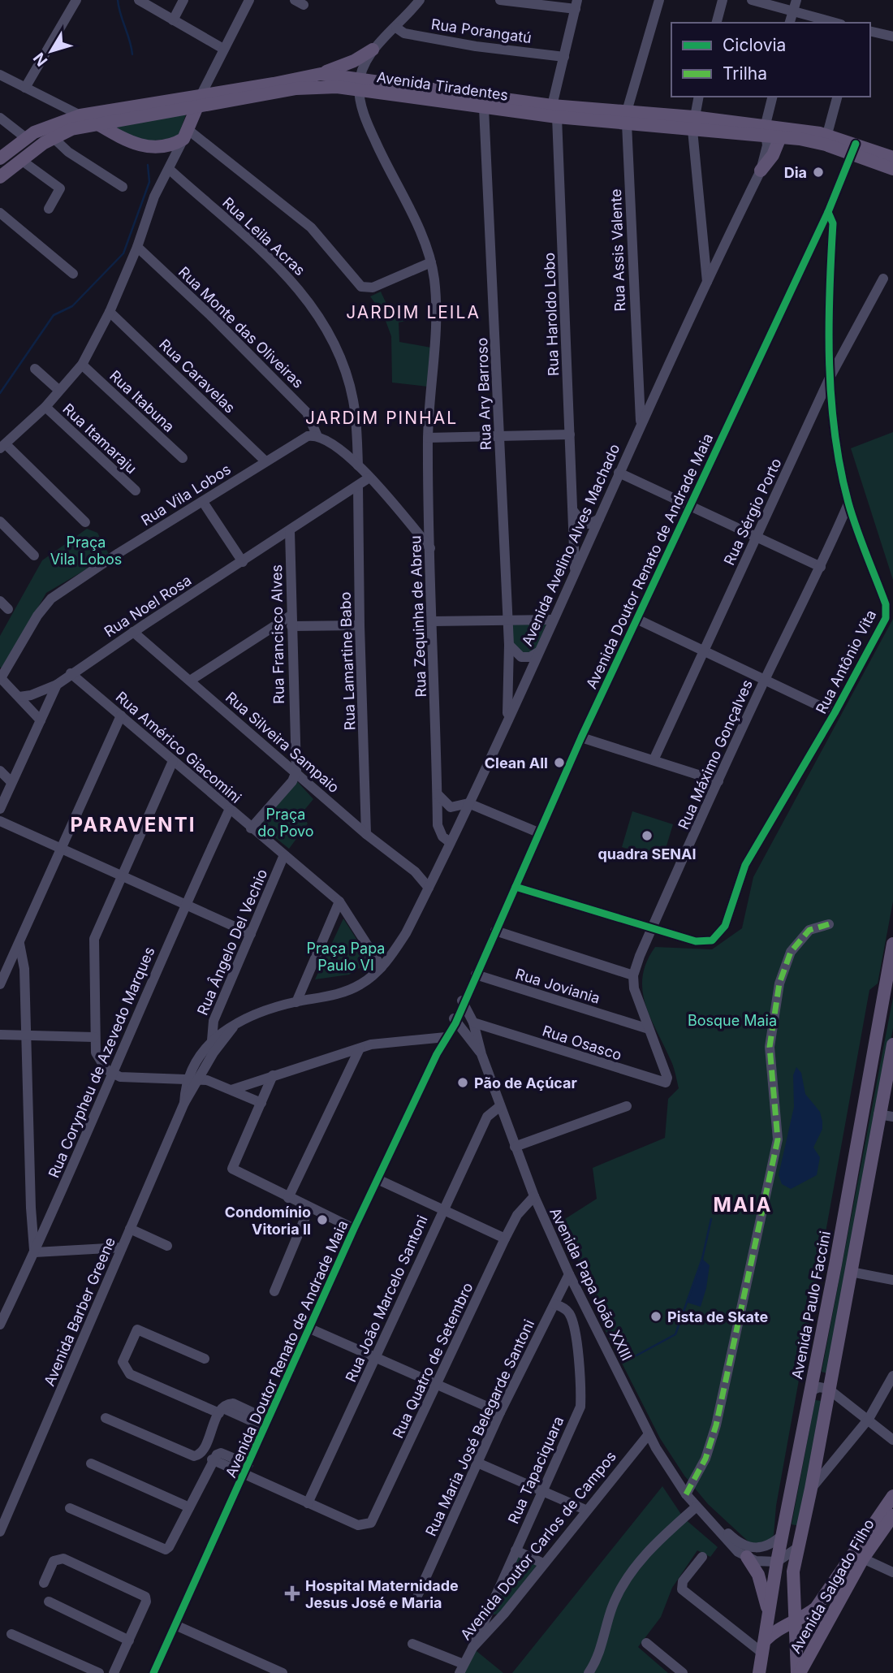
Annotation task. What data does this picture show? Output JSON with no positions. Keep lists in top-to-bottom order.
{
  "streets": {
    "main road": ["Avenida Tiradentes", "Avenida Paulo Faccini", "Avenida Salgado Filho"],
    "street": [
      "Rua Porangatú",
      "Rua Leila Acras",
      "Rua Assis Valente",
      "Rua Haroldo Lobo",
      "Rua Monte das Oliveiras",
      "Rua Caravelas",
      "Rua Ary Barroso",
      "Rua Itabuna",
      "Rua Itamaraju",
      "Rua Vila Lobos",
      "Rua Sérgio Porto",
      "Avenida Avelino Alves Machado",
      "Avenida Doutor Renato de Andrade Maia",
      "Rua Noel Rosa",
      "Rua Zequinha de Abreu",
      "Rua Francisco Alves",
      "Rua Lamartine Babo",
      "Rua Antônio Vita",
      "Rua Silveira Sampaio",
      "Rua Américo Giacomini",
      "Rua Máximo Gonçalves",
      "Rua Ângelo Del Vechio",
      "Rua Joviania",
      "Rua Osasco",
      "Rua Corypheu de Azevedo Marques",
      "Avenida Papa João XXIII",
      "Rua João Marcelo Santoni",
      "Avenida Barber Greene",
      "Rua Quatro de Setembro",
      "Rua Maria José Belegarde Santoni",
      "Rua Tapaciquara",
      "Avenida Doutor Carlos de Campos"
    ]
  },
  "crossings": [
    ["Rua Porangatú", "Rua Haroldo Lobo"],
    ["Avenida Tiradentes", "Rua Assis Valente"],
    ["Avenida Tiradentes", "Rua Haroldo Lobo"],
    ["Avenida Tiradentes", "Rua Ary Barroso"],
    ["Avenida Tiradentes", "Avenida Doutor Renato de Andrade Maia"],
    ["Avenida Tiradentes", "Rua Zequinha de Abreu"],
    ["Rua Assis Valente", "Avenida Avelino Alves Machado"],
    ["Rua Haroldo Lobo", "Avenida Avelino Alves Machado"],
    ["Rua Monte das Oliveiras", "Rua Vila Lobos"],
    ["Rua Caravelas", "Rua Vila Lobos"],
    ["Rua Ary Barroso", "Avenida Avelino Alves Machado"],
    ["Rua Sérgio Porto", "Rua Antônio Vita"],
    ["Avenida Avelino Alves Machado", "Rua Zequinha de Abreu"],
    ["Avenida Avelino Alves Machado", "Rua Silveira Sampaio"],
    ["Avenida Avelino Alves Machado", "Rua Américo Giacomini"],
    ["Avenida Avelino Alves Machado", "Avenida Barber Greene"],
    ["Avenida Doutor Renato de Andrade Maia", "Rua Antônio Vita"],
    ["Avenida Doutor Renato de Andrade Maia", "Rua Joviania"],
    ["Avenida Doutor Renato de Andrade Maia", "Avenida Papa João XXIII"],
    ["Rua Noel Rosa", "Rua Francisco Alves"],
    ["Rua Noel Rosa", "Rua Lamartine Babo"],
    ["Rua Noel Rosa", "Rua Silveira Sampaio"],
    ["Rua Noel Rosa", "Rua Américo Giacomini"],
    ["Rua Francisco Alves", "Rua Silveira Sampaio"],
    ["Rua Lamartine Babo", "Rua Silveira Sampaio"],
    ["Rua Antônio Vita", "Rua Máximo Gonçalves"],
    ["Rua Américo Giacomini", "Rua Ângelo Del Vechio"],
    ["Rua Américo Giacomini", "Rua Corypheu de Azevedo Marques"],
    ["Rua Américo Giacomini", "Avenida Barber Greene"],
    ["Rua Ângelo Del Vechio", "Avenida Barber Greene"],
    ["Rua Joviania", "Rua Osasco"],
    ["Rua Osasco", "Avenida Papa João XXIII"],
    ["Avenida Papa João XXIII", "Rua João Marcelo Santoni"],
    ["Avenida Papa João XXIII", "Avenida Paulo Faccini"],
    ["Avenida Papa João XXIII", "Rua Quatro de Setembro"],
    ["Avenida Papa João XXIII", "Rua Maria José Belegarde Santoni"],
    ["Avenida Papa João XXIII", "Avenida Doutor Carlos de Campos"],
    ["Rua João Marcelo Santoni", "Rua Quatro de Setembro"],
    ["Avenida Paulo Faccini", "Avenida Salgado Filho"],
    ["Rua Maria José Belegarde Santoni", "Rua Tapaciquara"],
    ["Rua Tapaciquara", "Avenida Doutor Carlos de Campos"]
  ],
  "districts": [
    "JARDIM LEILA",
    "JARDIM PINHAL",
    "PARAVENTI",
    "MAIA"
  ],
  "parks": [
    "Praça Vila Lobos",
    "Praça do Povo",
    "Praça Papa Paulo VI",
    "Bosque Maia"
  ],
  "places": {
    "other": [
      "Dia",
      "Clean All",
      "quadra SENAI",
      "Pão de Açúcar",
      "Condomínio Vitoria II",
      "Pista de Skate"
    ],
    "health": ["Hospital Maternidade Jesus José e Maria"]
  },
  "legend": ["Ciclovia", "Trilha"],
  "north": "bottom left"
}
